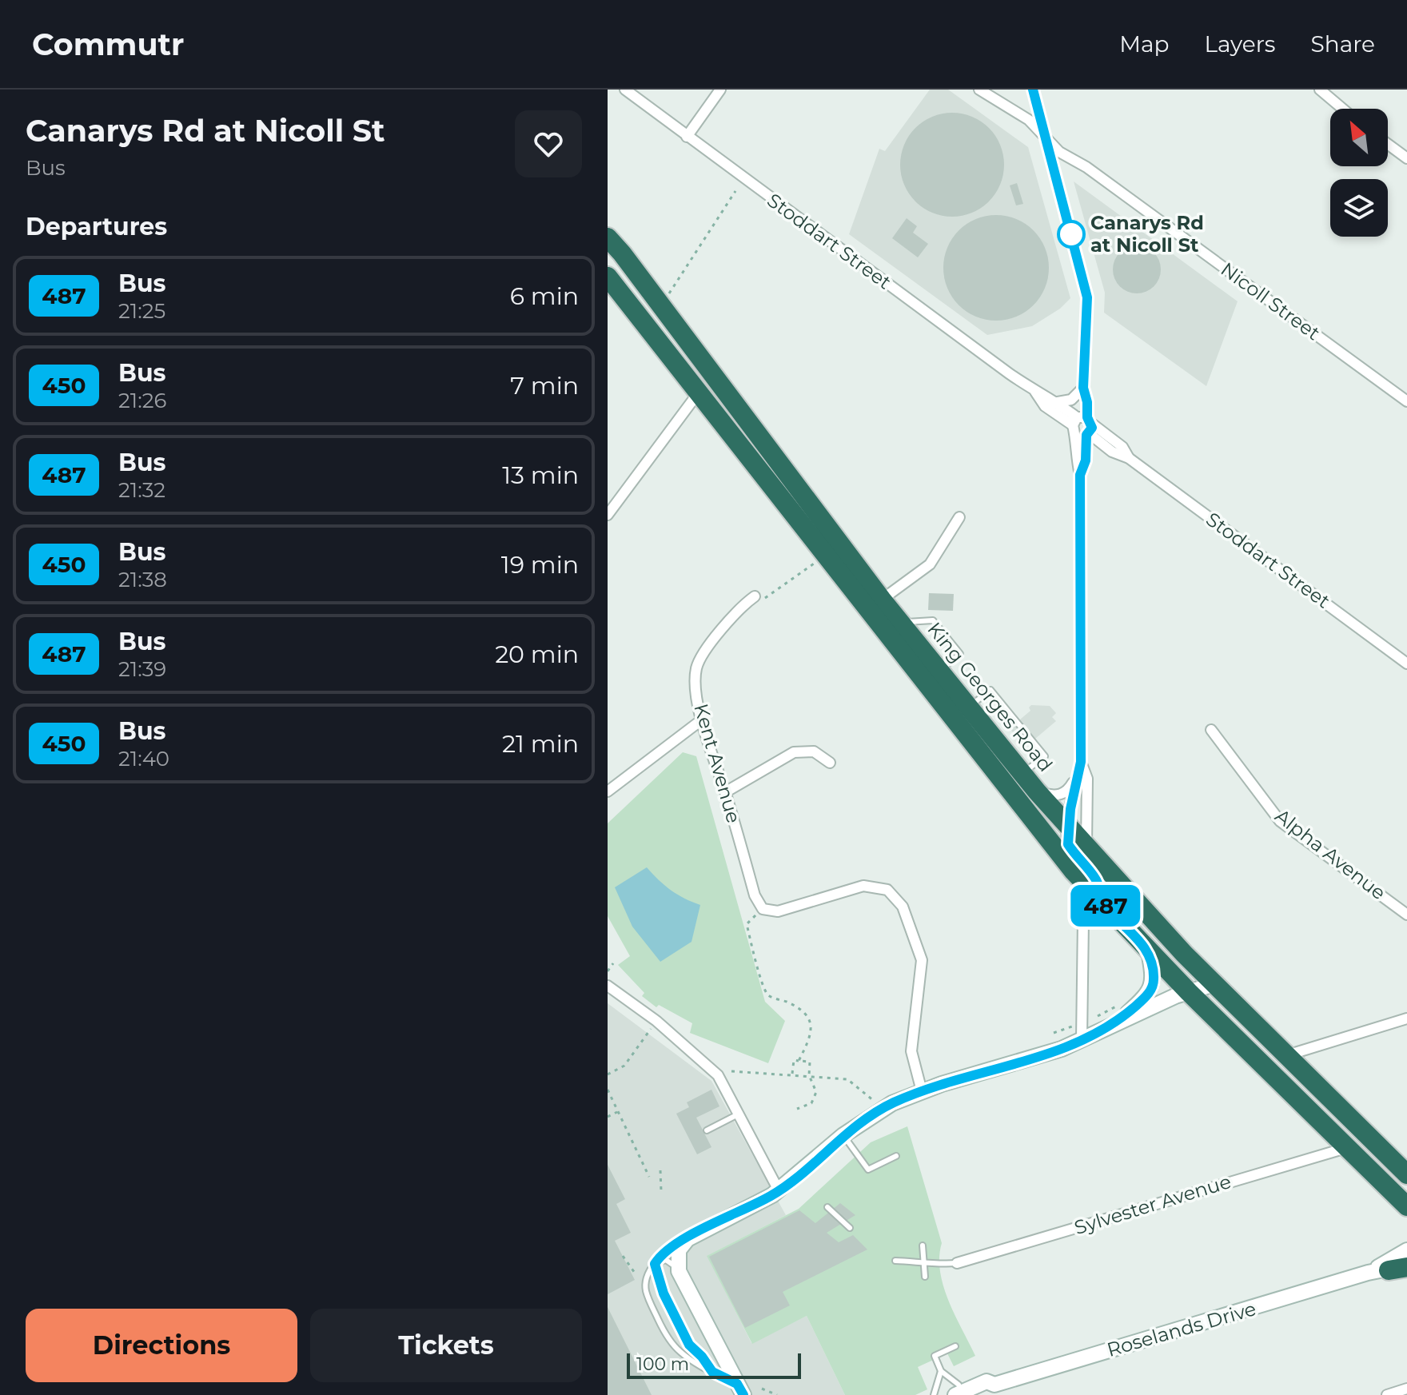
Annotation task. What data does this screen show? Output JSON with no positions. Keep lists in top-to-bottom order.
{
  "streets": {
    "highway": ["King Georges Road"],
    "street": [
      "Stoddart Street",
      "Nicoll Street",
      "Kent Avenue",
      "Alpha Avenue",
      "Sylvester Avenue",
      "Roselands Drive"
    ]
  },
  "places": ["Canarys Rd at Nicoll St"],
  "lines": ["bus line 487"],
  "scale_bar": "100 m",
  "north": "top left",
  "page": {
    "header": "Commutr",
    "nav": ["Map", "Layers", "Share"],
    "heading": [
      ["Canarys Rd at Nicoll St", "Bus"],
      "Departures"
    ],
    "on_map": "487",
    "list": [
      {
        "mark": "487",
        "name": "Bus",
        "note": "21:25",
        "value": "6 min"
      },
      {
        "mark": "450",
        "name": "Bus",
        "note": "21:26",
        "value": "7 min"
      },
      {
        "mark": "487",
        "name": "Bus",
        "note": "21:32",
        "value": "13 min"
      },
      {
        "mark": "450",
        "name": "Bus",
        "note": "21:38",
        "value": "19 min"
      },
      {
        "mark": "487",
        "name": "Bus",
        "note": "21:39",
        "value": "20 min"
      },
      {
        "mark": "450",
        "name": "Bus",
        "note": "21:40",
        "value": "21 min"
      }
    ],
    "buttons": ["Directions", "Tickets"],
    "scale": "100 m"
  }
}
